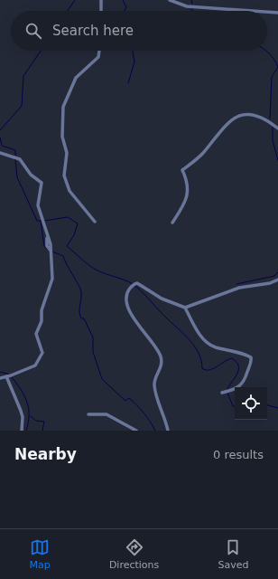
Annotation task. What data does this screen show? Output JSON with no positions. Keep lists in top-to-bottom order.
{
  "page": {
    "search": "Search here",
    "heading": ["Nearby", "0 results"],
    "nav": ["Map", "Directions", "Saved"]
  }
}
